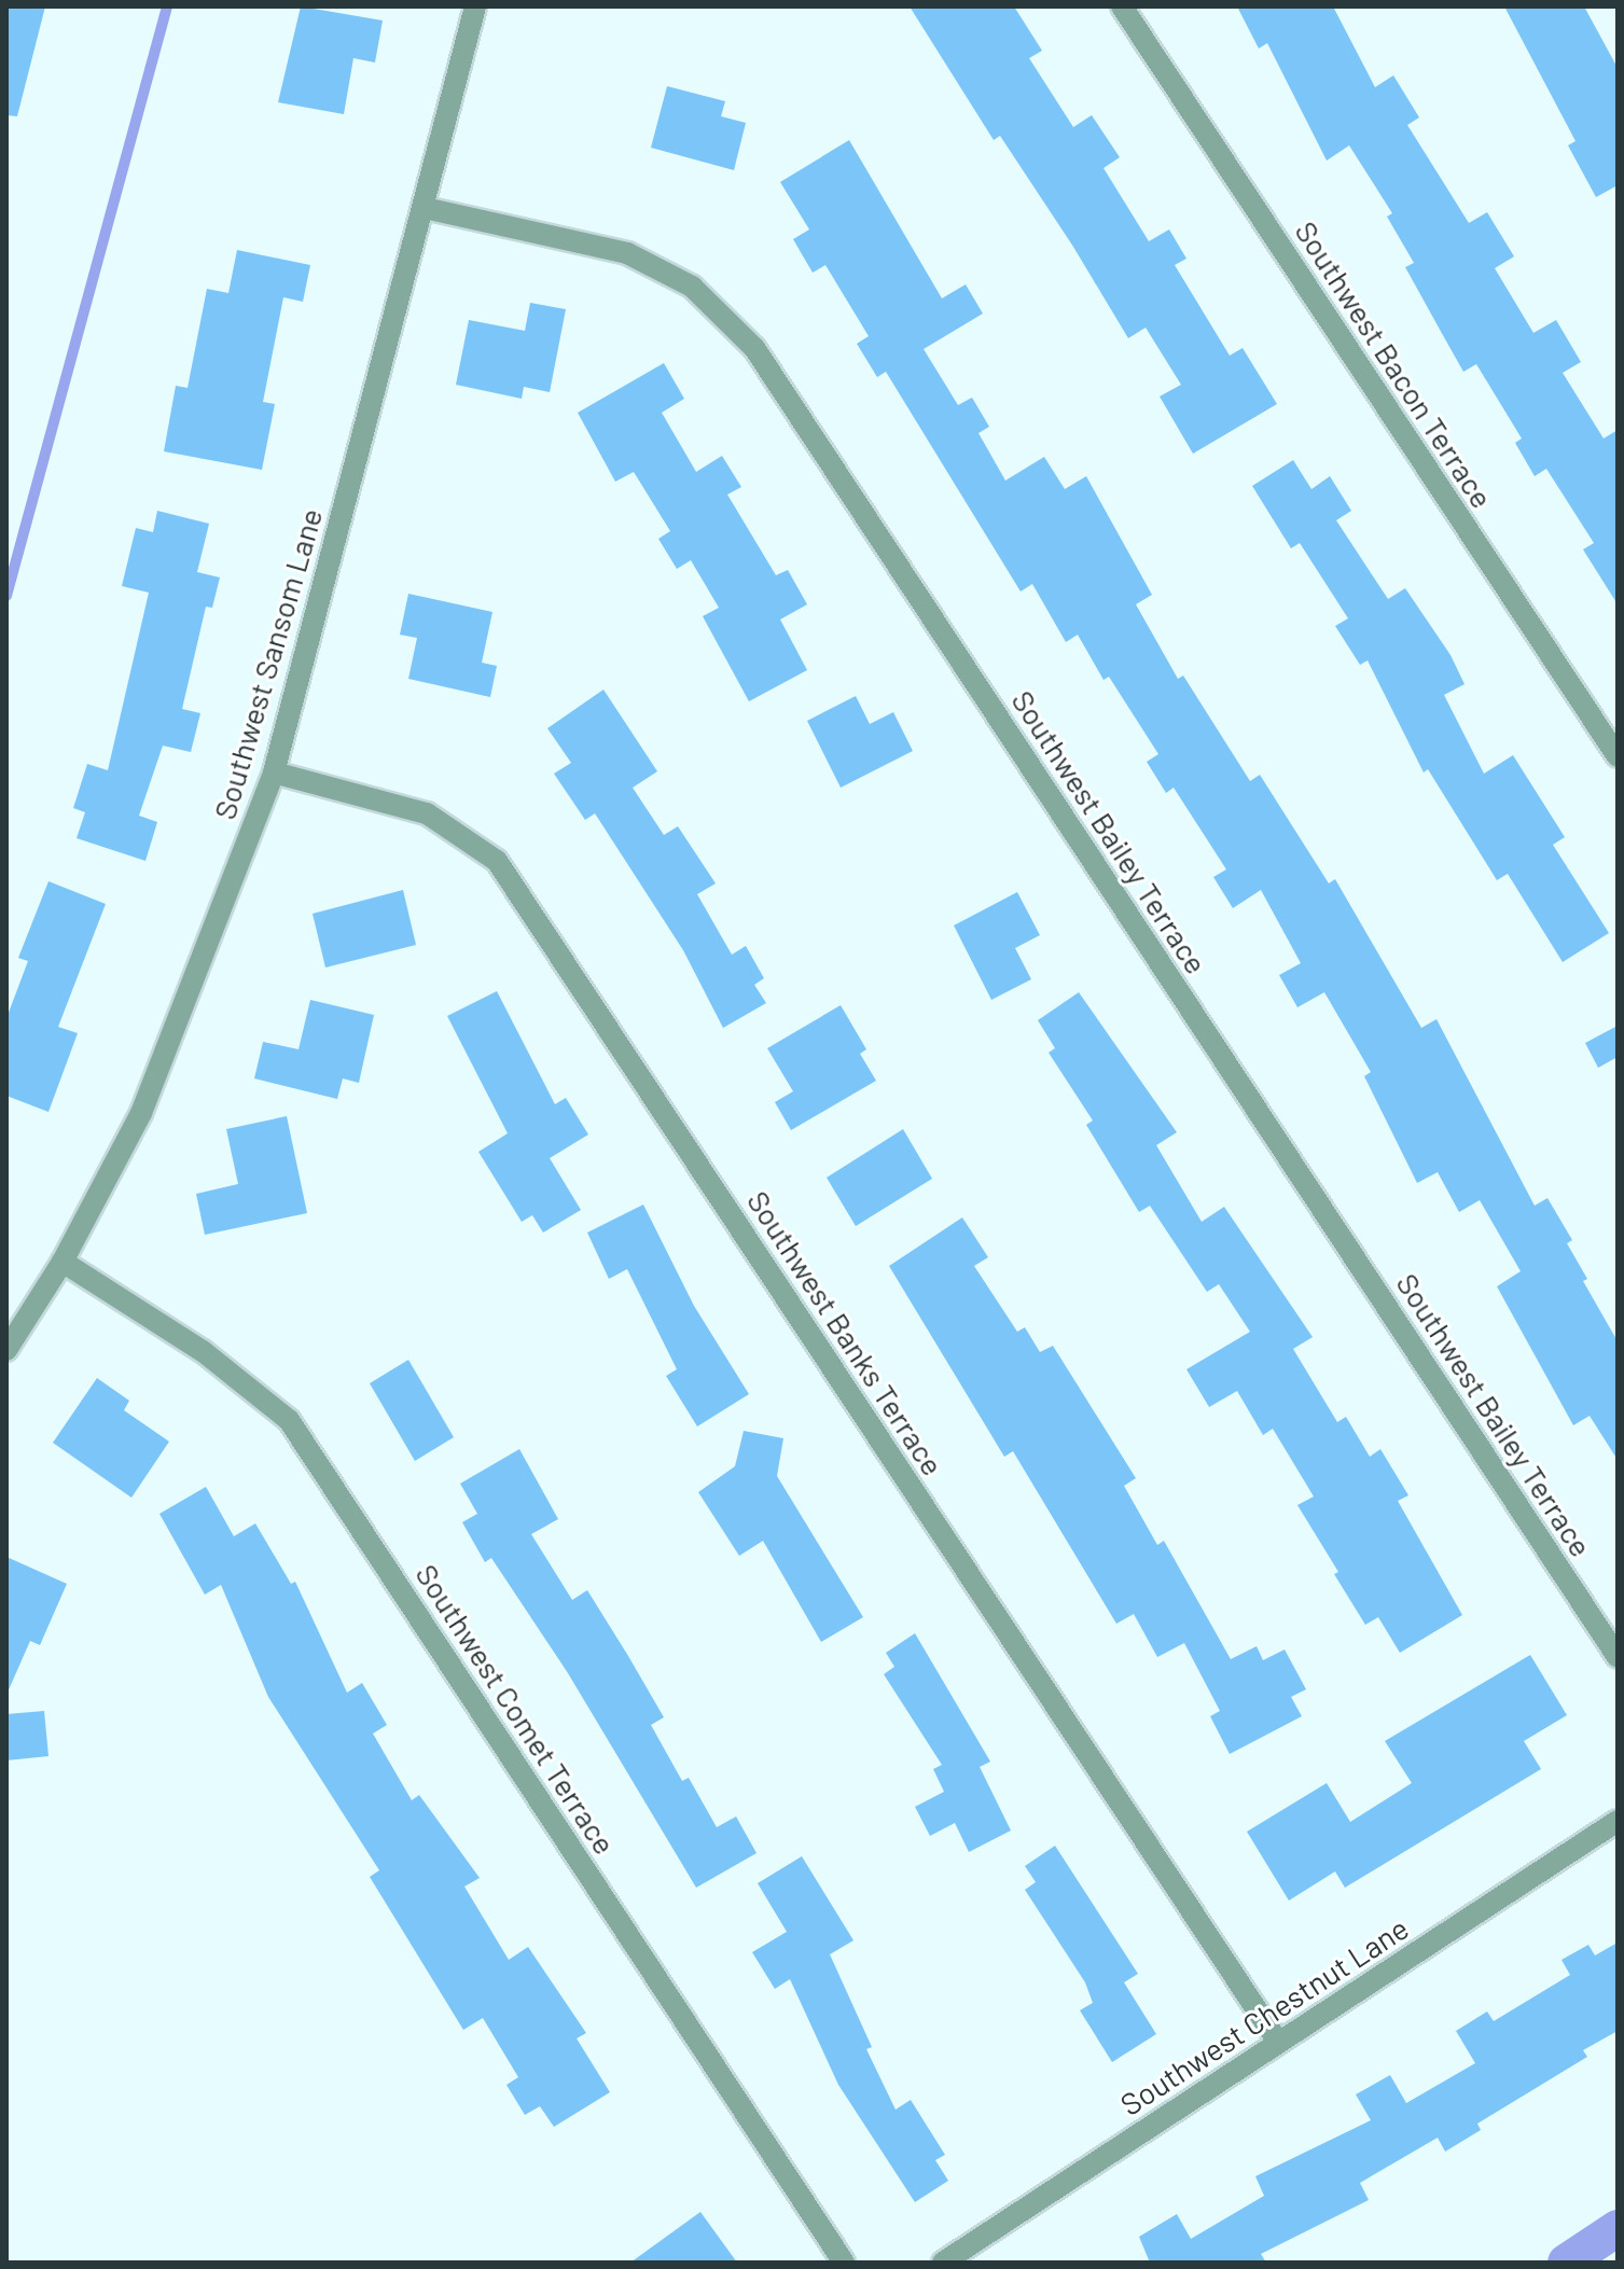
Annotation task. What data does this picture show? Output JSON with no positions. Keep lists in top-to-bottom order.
{
  "streets": {
    "street": [
      "Southwest Bacon Terrace",
      "Southwest Sansom Lane",
      "Southwest Bailey Terrace",
      "Southwest Banks Terrace",
      "Southwest Comet Terrace",
      "Southwest Chestnut Lane"
    ]
  },
  "crossings": [
    ["Southwest Sansom Lane", "Southwest Bailey Terrace"],
    ["Southwest Sansom Lane", "Southwest Banks Terrace"],
    ["Southwest Sansom Lane", "Southwest Comet Terrace"],
    ["Southwest Banks Terrace", "Southwest Chestnut Lane"]
  ]
}
